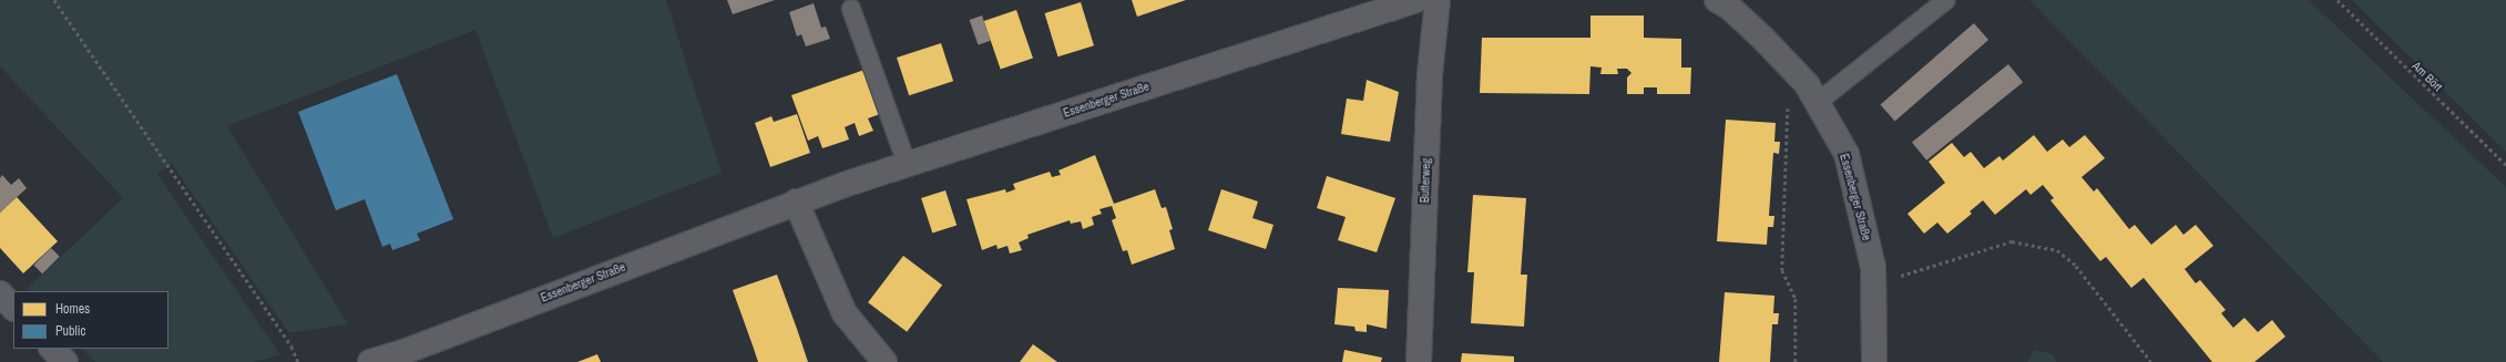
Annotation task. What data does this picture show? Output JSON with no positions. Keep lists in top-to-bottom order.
{
  "streets": {
    "street": ["Essenberger Straße", "Butterweg"],
    "path": ["Am Bört"]
  },
  "legend": ["Homes", "Public"]
}
